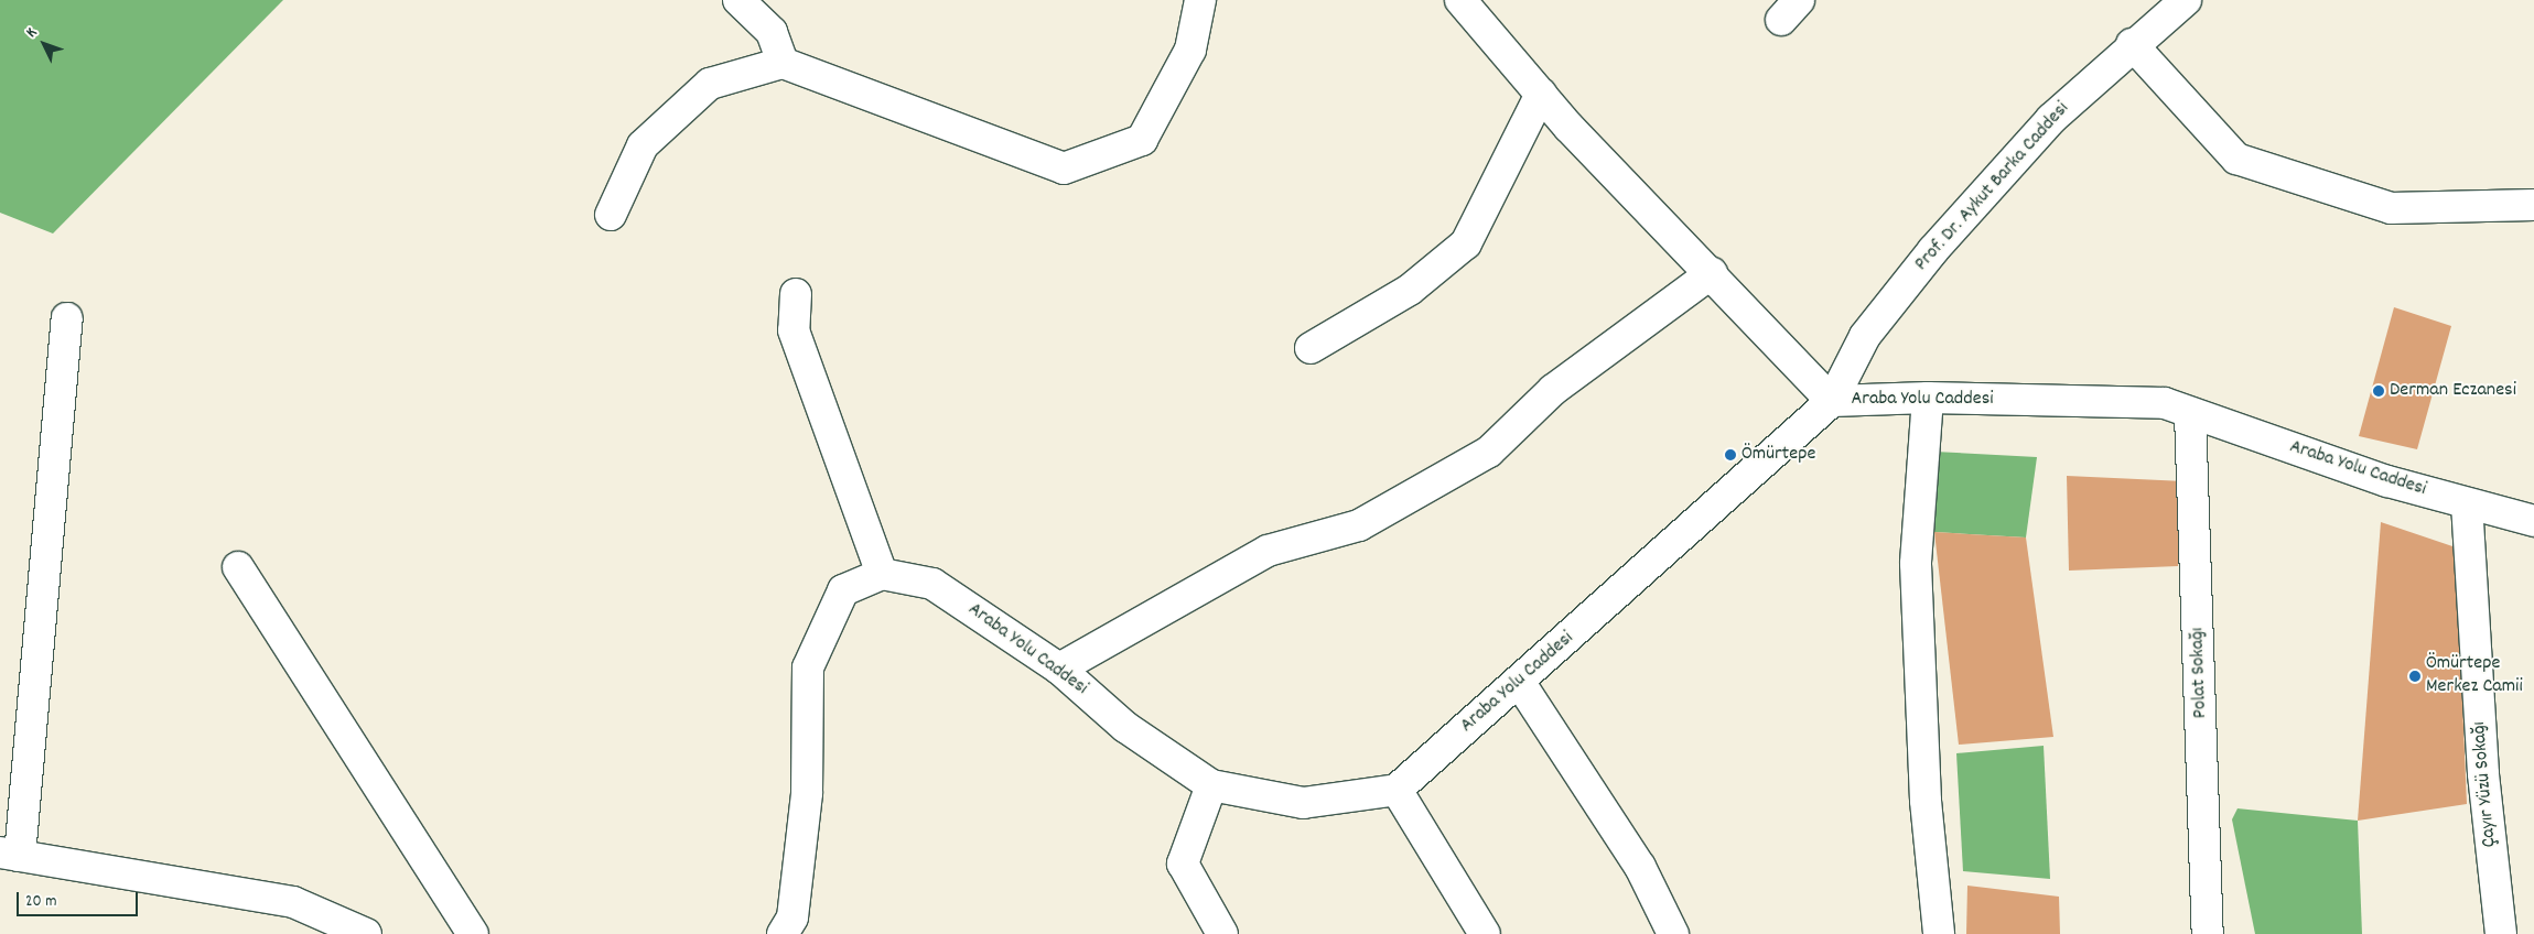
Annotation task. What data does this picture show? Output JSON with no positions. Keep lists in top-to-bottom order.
{
  "streets": {
    "street": [
      "Prof. Dr. Aykut Barka Caddesi",
      "Araba Yolu Caddesi",
      "Polat Sokağı",
      "Çayır Yüzü Sokağı"
    ]
  },
  "crossings": [
    ["Prof. Dr. Aykut Barka Caddesi", "Araba Yolu Caddesi"],
    ["Araba Yolu Caddesi", "Polat Sokağı"],
    ["Araba Yolu Caddesi", "Çayır Yüzü Sokağı"]
  ],
  "places": ["Derman Eczanesi", "Ömürtepe", "Ömürtepe Merkez Camii"],
  "scale_bar": "20 m",
  "north": "top left"
}
